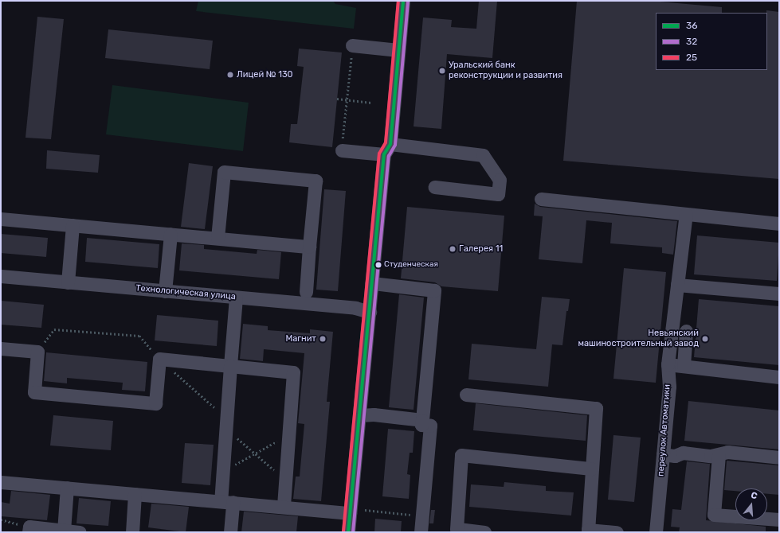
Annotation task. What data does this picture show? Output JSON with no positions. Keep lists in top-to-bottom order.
{
  "streets": {
    "street": ["Технологическая улица", "переулок Автоматики"]
  },
  "places": [
    "Уральский банк реконструкции и развития",
    "Лицей № 130",
    "Галерея 11",
    "Студенческая",
    "Магнит",
    "Невьянский машиностроительный завод"
  ],
  "lines": ["transit line 36", "transit line 25", "transit line 32"],
  "legend": ["36", "32", "25"],
  "north": "top"
}
